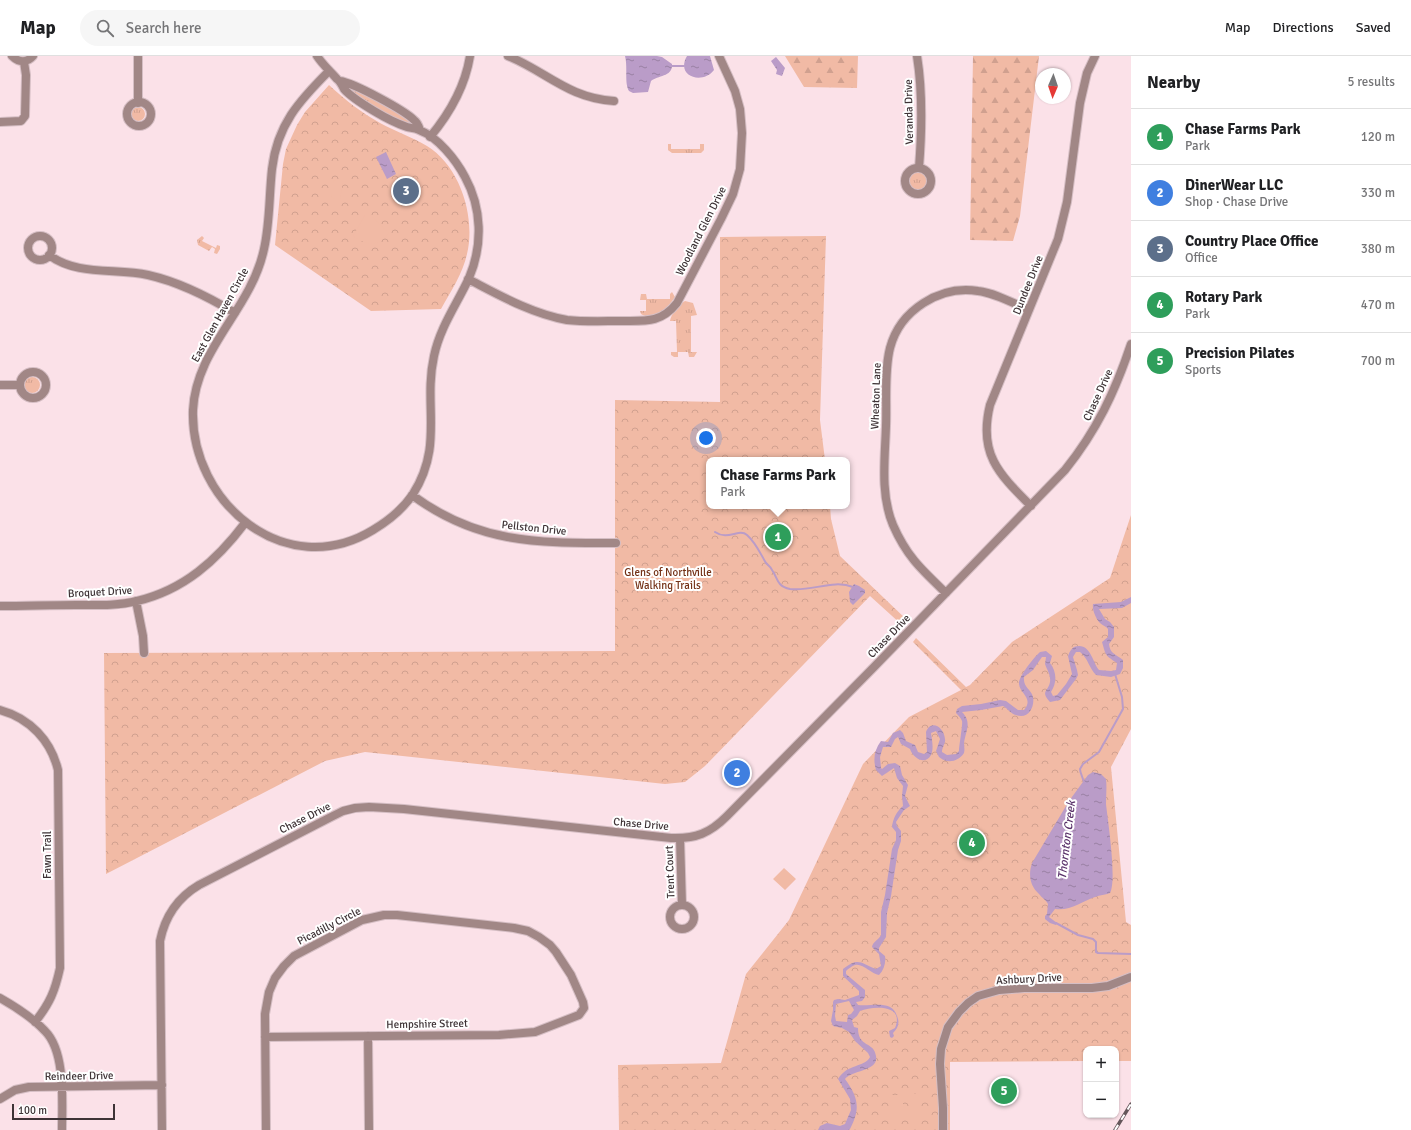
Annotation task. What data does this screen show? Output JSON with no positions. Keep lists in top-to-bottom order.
{
  "streets": {
    "street": [
      "Veranda Drive",
      "Woodland Glen Drive",
      "Dundee Drive",
      "East Glen Haven Circle",
      "Chase Drive",
      "Wheaton Lane",
      "Pellston Drive",
      "Broquet Drive",
      "Fawn Trail",
      "Trent Court",
      "Picadilly Circle",
      "Ashbury Drive",
      "Hempshire Street",
      "Reindeer Drive"
    ]
  },
  "crossings": [
    ["Woodland Glen Drive", "East Glen Haven Circle"],
    ["Dundee Drive", "Chase Drive"],
    ["Dundee Drive", "Wheaton Lane"],
    ["East Glen Haven Circle", "Pellston Drive"],
    ["East Glen Haven Circle", "Broquet Drive"],
    ["Chase Drive", "Wheaton Lane"],
    ["Chase Drive", "Trent Court"],
    ["Chase Drive", "Reindeer Drive"],
    ["Picadilly Circle", "Hempshire Street"]
  ],
  "water": ["Thornton Creek"],
  "parks": ["Glens of Northville Walking Trails"],
  "scale_bar": "100 m",
  "north": "bottom",
  "page": {
    "header": "Map",
    "search": "Search here",
    "nav": ["Map", "Directions", "Saved"],
    "heading": ["Nearby", "5 results"],
    "list": [
      {
        "mark": "1",
        "name": "Chase Farms Park",
        "note": "Park",
        "value": "120 m"
      },
      {
        "mark": "2",
        "name": "DinerWear LLC",
        "note": "Shop · Chase Drive",
        "value": "330 m"
      },
      {
        "mark": "3",
        "name": "Country Place Office",
        "note": "Office",
        "value": "380 m"
      },
      {
        "mark": "4",
        "name": "Rotary Park",
        "note": "Park",
        "value": "470 m"
      },
      {
        "mark": "5",
        "name": "Precision Pilates",
        "note": "Sports",
        "value": "700 m"
      }
    ],
    "pins": [
      "3",
      "1",
      "2",
      "4",
      "5"
    ],
    "popup": ["Chase Farms Park", "Park"],
    "map_buttons": ["+", "−"],
    "scale": "100 m"
  }
}
